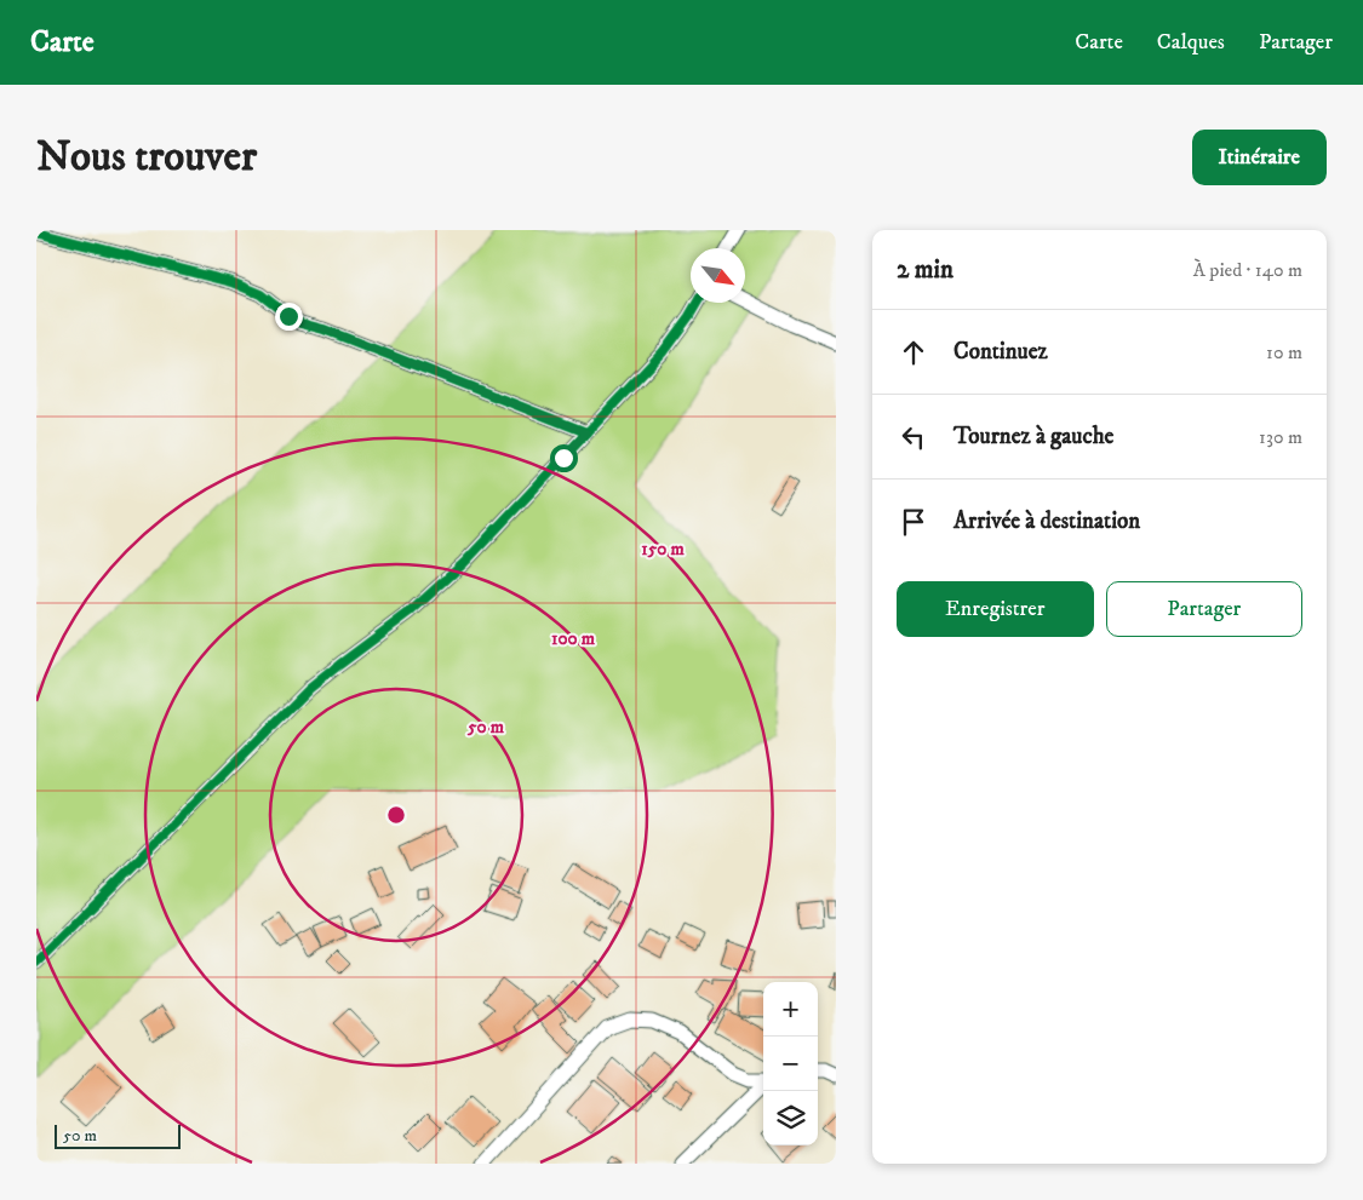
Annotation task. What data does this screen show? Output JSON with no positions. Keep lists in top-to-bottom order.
{
  "scale_bar": "50 m",
  "north": "bottom right",
  "page": {
    "header": "Carte",
    "nav": ["Carte", "Calques", "Partager"],
    "buttons": [
      "Itinéraire",
      ["Enregistrer", "Partager"]
    ],
    "title": "Nous trouver",
    "heading": ["2 min", "À pied · 140 m"],
    "list": [
      ["Continuez", "10 m"],
      ["Tournez à gauche", "130 m"],
      "Arrivée à destination"
    ],
    "map_buttons": ["+", "−"],
    "scale": "50 m"
  },
  "rings": ["150 m", "100 m", "50 m"]
}
